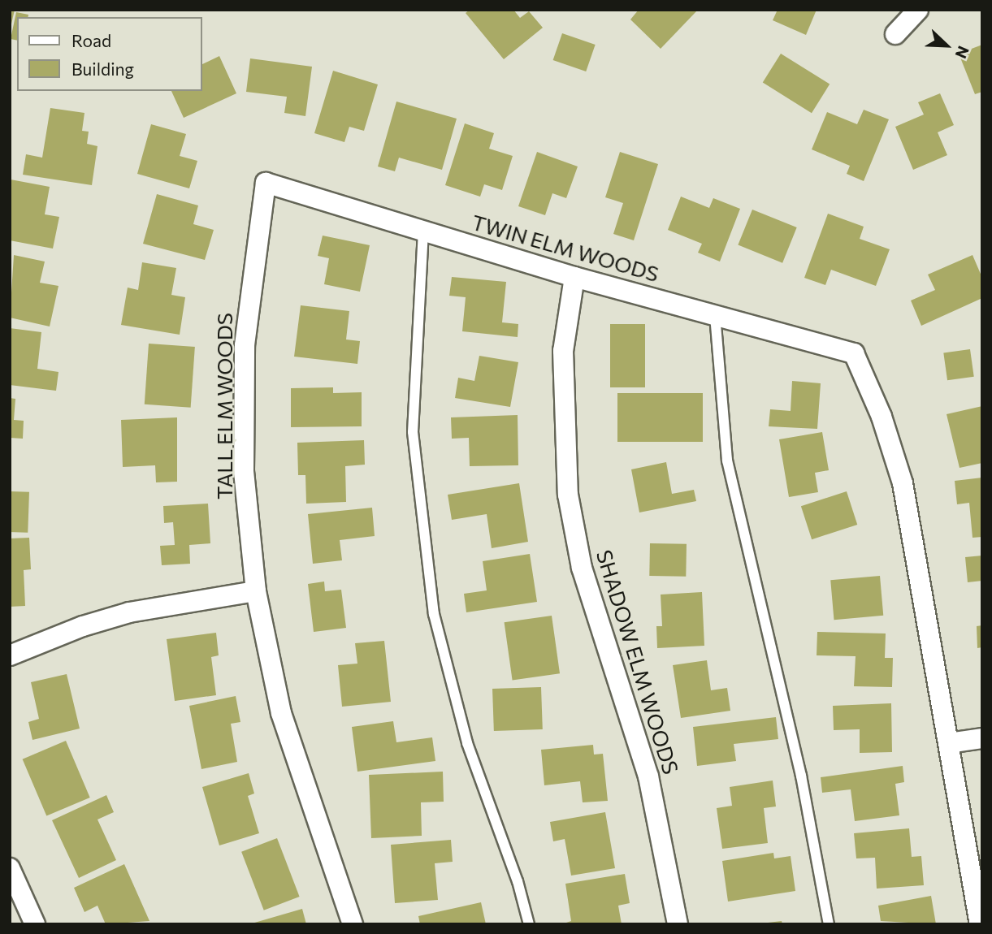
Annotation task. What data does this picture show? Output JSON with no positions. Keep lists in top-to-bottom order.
{
  "streets": {
    "street": ["TWIN ELM WOODS", "TALL ELM WOODS", "SHADOW ELM WOODS"]
  },
  "crossings": [
    ["TWIN ELM WOODS", "TALL ELM WOODS"],
    ["TWIN ELM WOODS", "SHADOW ELM WOODS"]
  ],
  "legend": ["Road", "Building"],
  "north": "bottom right"
}
